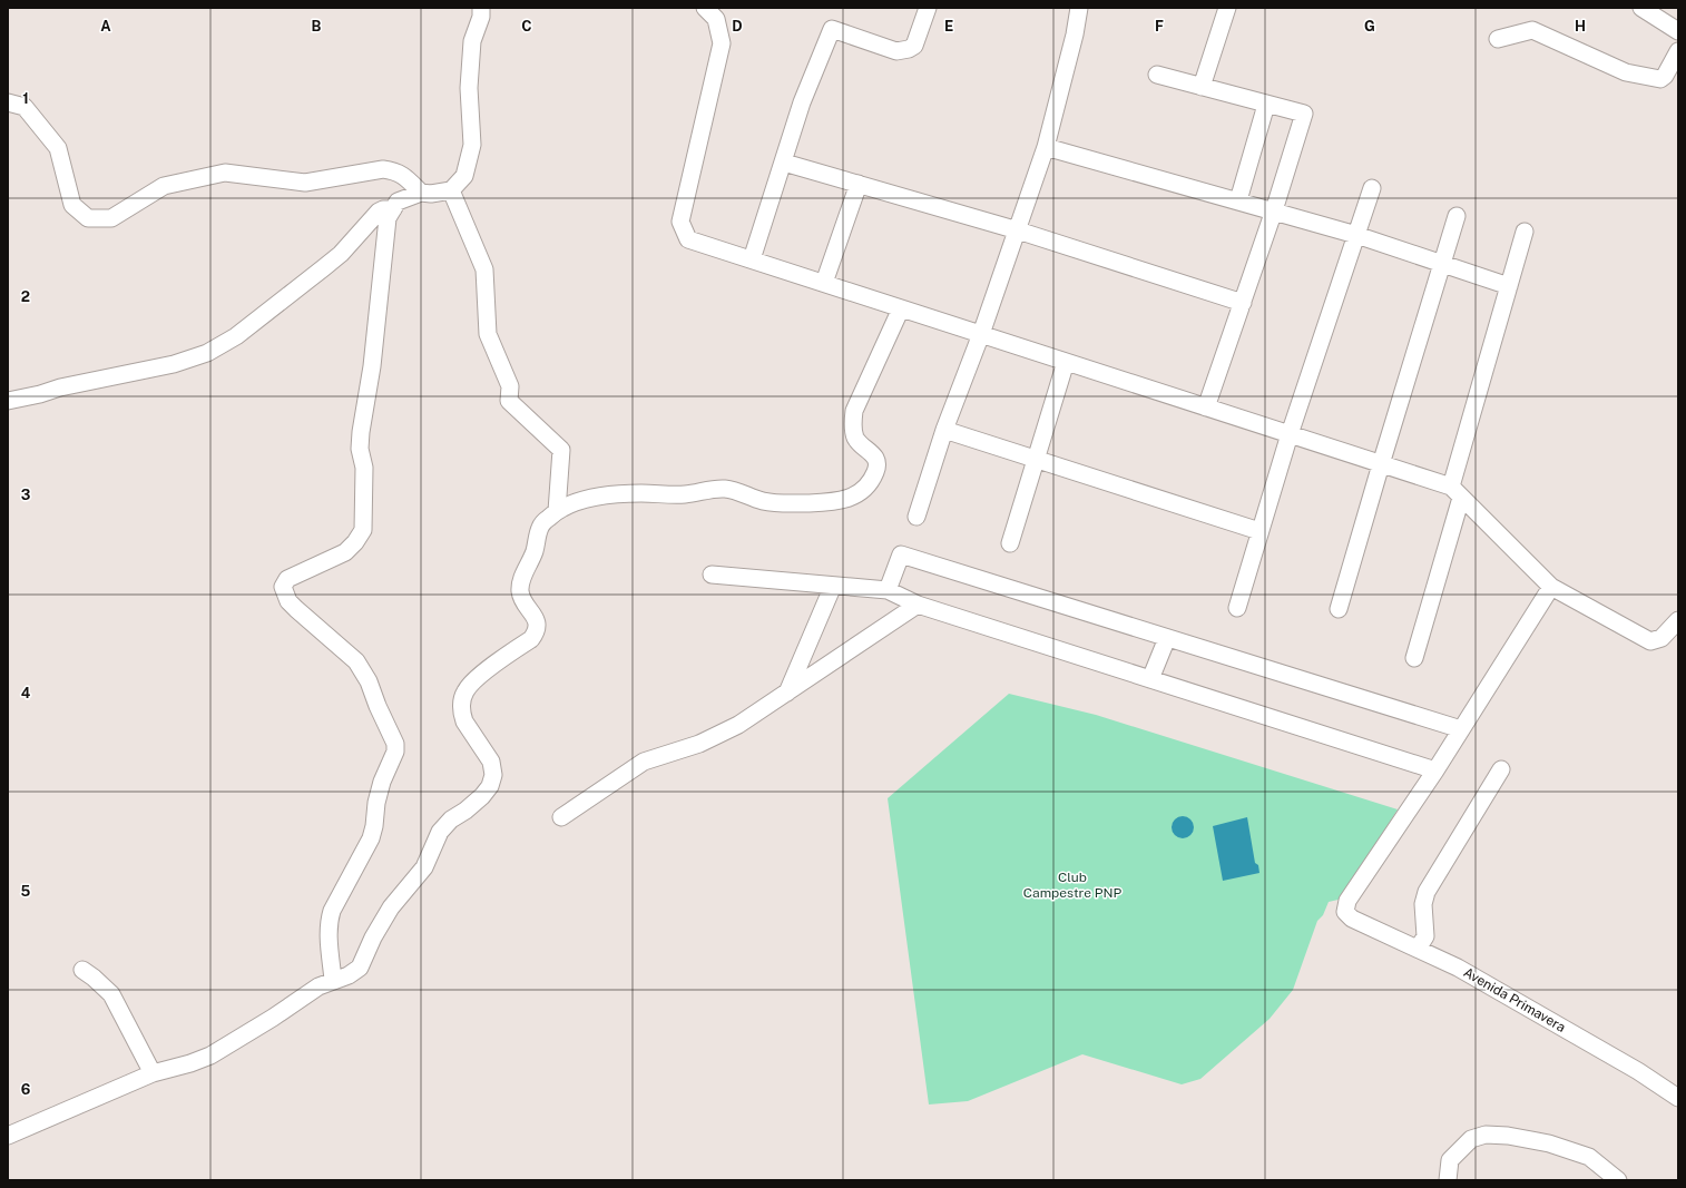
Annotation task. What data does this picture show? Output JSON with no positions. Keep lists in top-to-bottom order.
{
  "streets": {
    "street": ["Avenida Primavera"]
  },
  "parks": ["Club Campestre PNP"],
  "grid": {
    "columns": [
      "A",
      "B",
      "C",
      "D",
      "E",
      "F",
      "G",
      "H"
    ],
    "rows": [
      "1",
      "2",
      "3",
      "4",
      "5",
      "6"
    ]
  }
}
